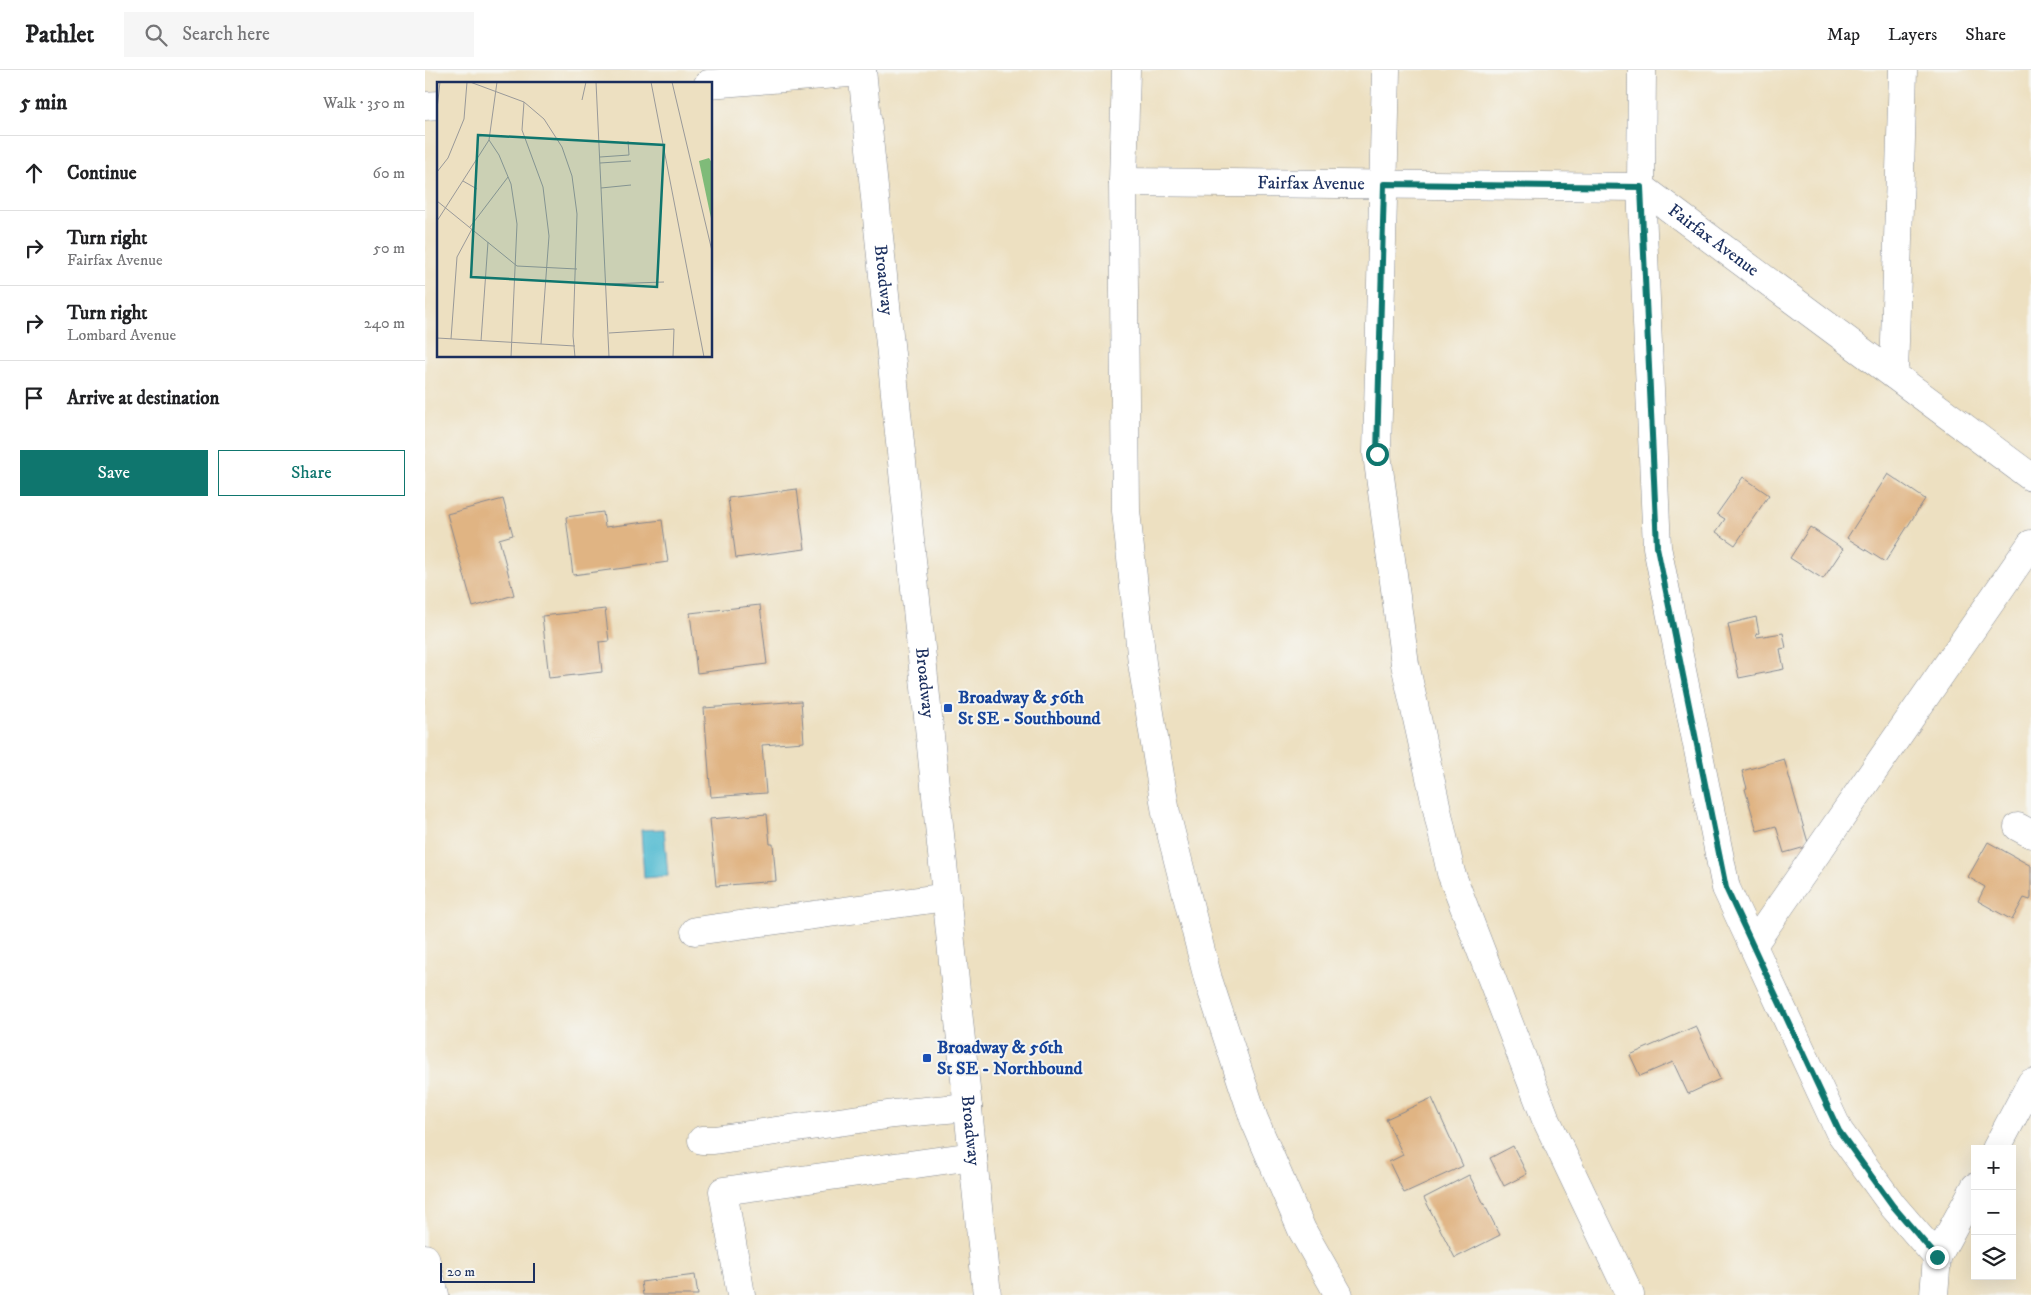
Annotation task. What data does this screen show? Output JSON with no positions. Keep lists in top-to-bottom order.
{
  "streets": {
    "main road": ["Fairfax Avenue", "Broadway"]
  },
  "places": {
    "transit": ["Broadway & 56th St SE - Southbound", "Broadway & 56th St SE - Northbound"]
  },
  "scale_bar": "20 m",
  "page": {
    "header": "Pathlet",
    "search": "Search here",
    "nav": ["Map", "Layers", "Share"],
    "heading": ["5 min", "Walk · 350 m"],
    "list": [
      ["Continue", "60 m"],
      ["Turn right", "Fairfax Avenue", "50 m"],
      ["Turn right", "Lombard Avenue", "240 m"],
      "Arrive at destination"
    ],
    "buttons": ["Save", "Share"],
    "map_buttons": ["+", "−"],
    "scale": "20 m"
  }
}
